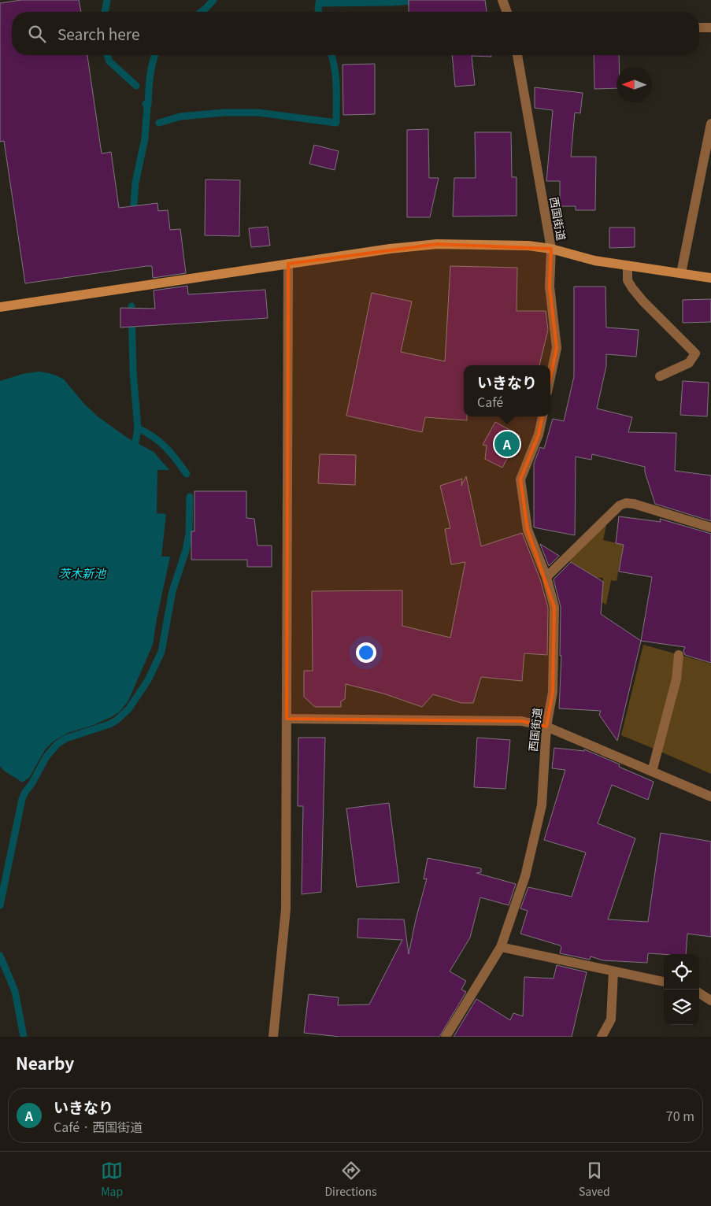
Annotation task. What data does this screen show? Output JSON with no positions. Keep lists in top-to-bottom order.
{
  "streets": {
    "street": ["西国街道"]
  },
  "water": ["茨木新池"],
  "north": "left",
  "page": {
    "search": "Search here",
    "popup": ["いきなり", "Café"],
    "pins": "A",
    "heading": "Nearby",
    "list": [
      {
        "mark": "A",
        "name": "いきなり",
        "note": "Café · 西国街道",
        "value": "70 m"
      }
    ],
    "nav": ["Map", "Directions", "Saved"]
  }
}
